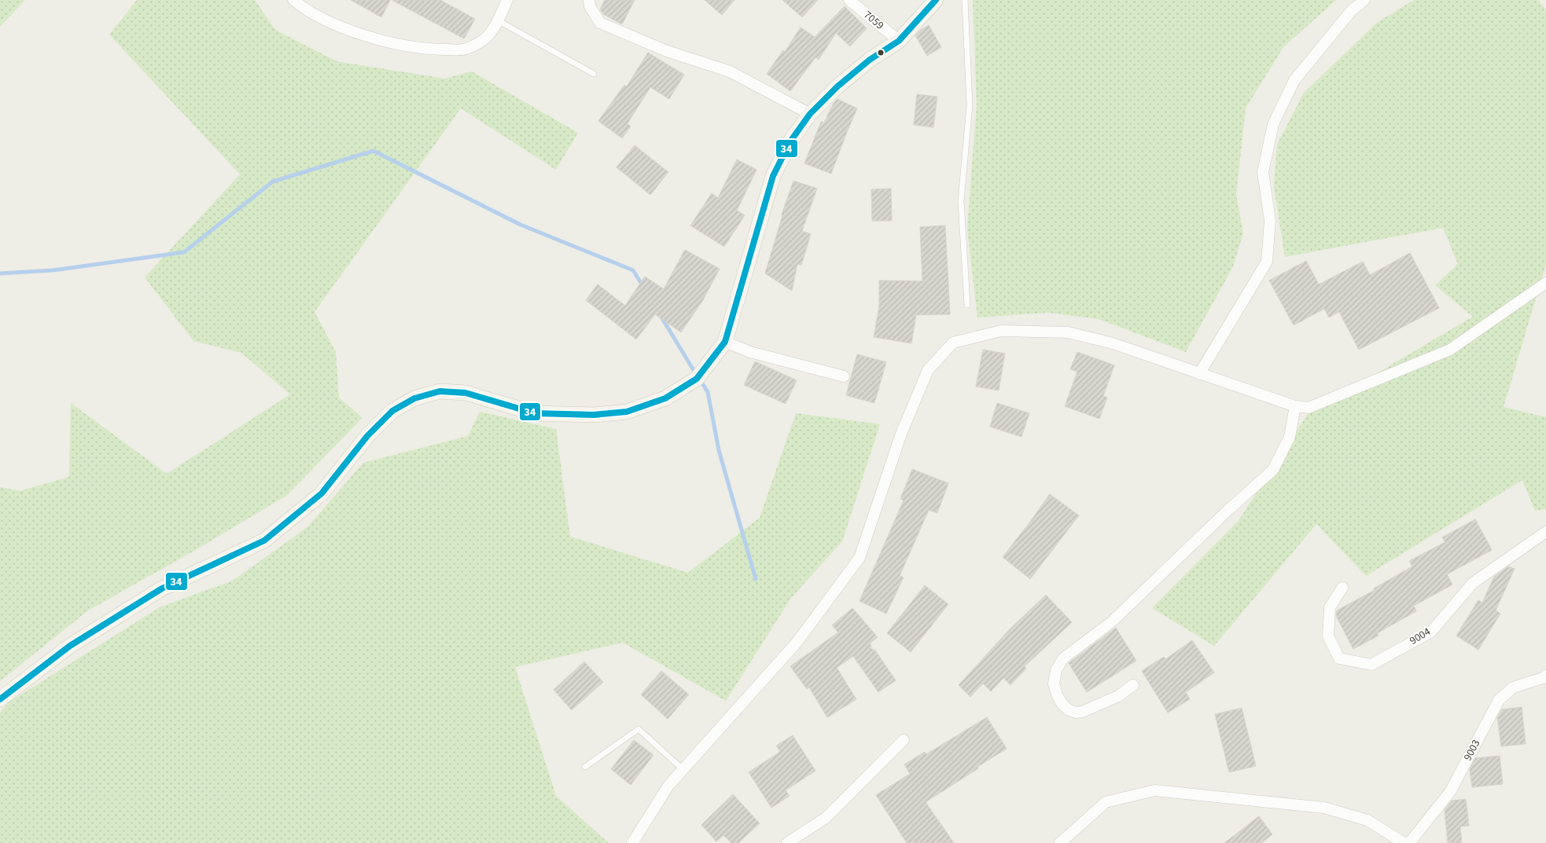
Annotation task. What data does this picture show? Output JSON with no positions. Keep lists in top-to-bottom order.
{
  "streets": {
    "street": ["7059", "9004", "9003"]
  },
  "lines": ["transit line 34"]
}
